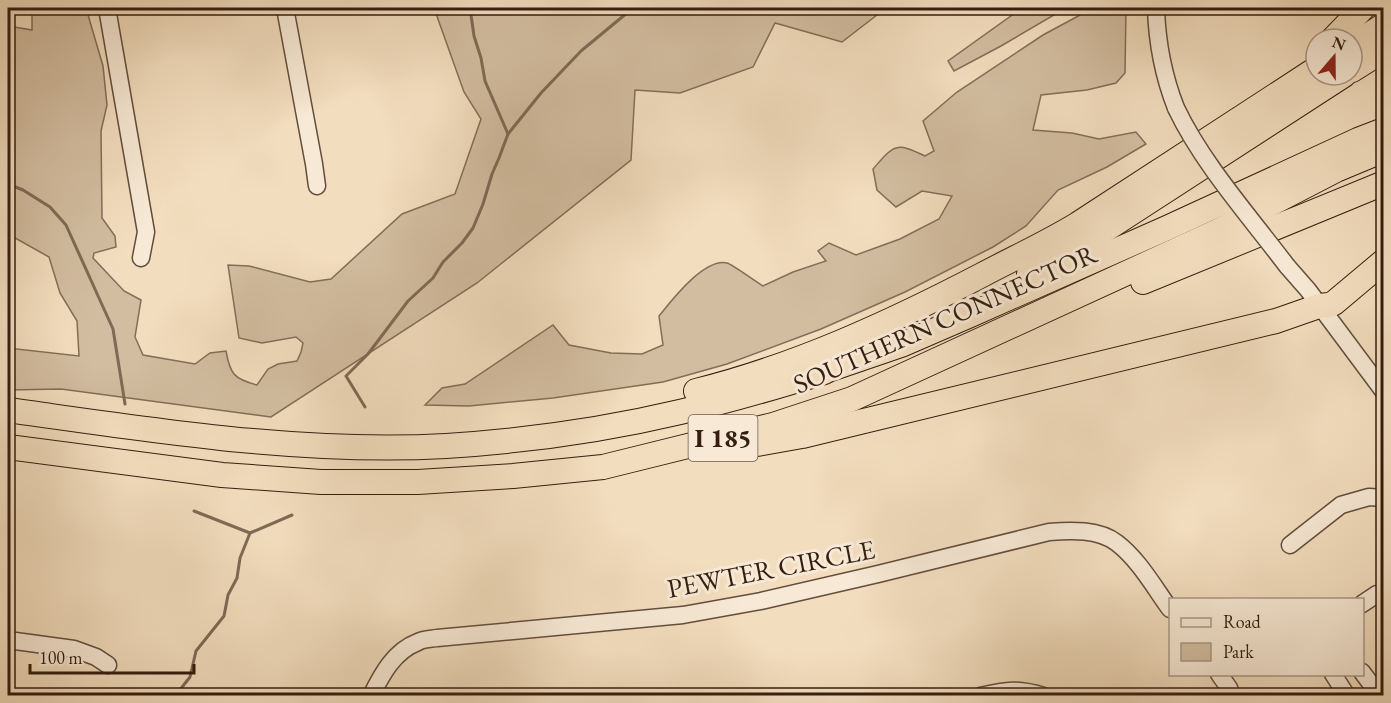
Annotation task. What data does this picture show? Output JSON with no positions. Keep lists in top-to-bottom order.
{
  "streets": {
    "highway": ["SOUTHERN CONNECTOR", "I 185"],
    "street": ["PEWTER CIRCLE"]
  },
  "legend": ["Road", "Park"],
  "scale_bar": "100 m",
  "north": "top"
}
